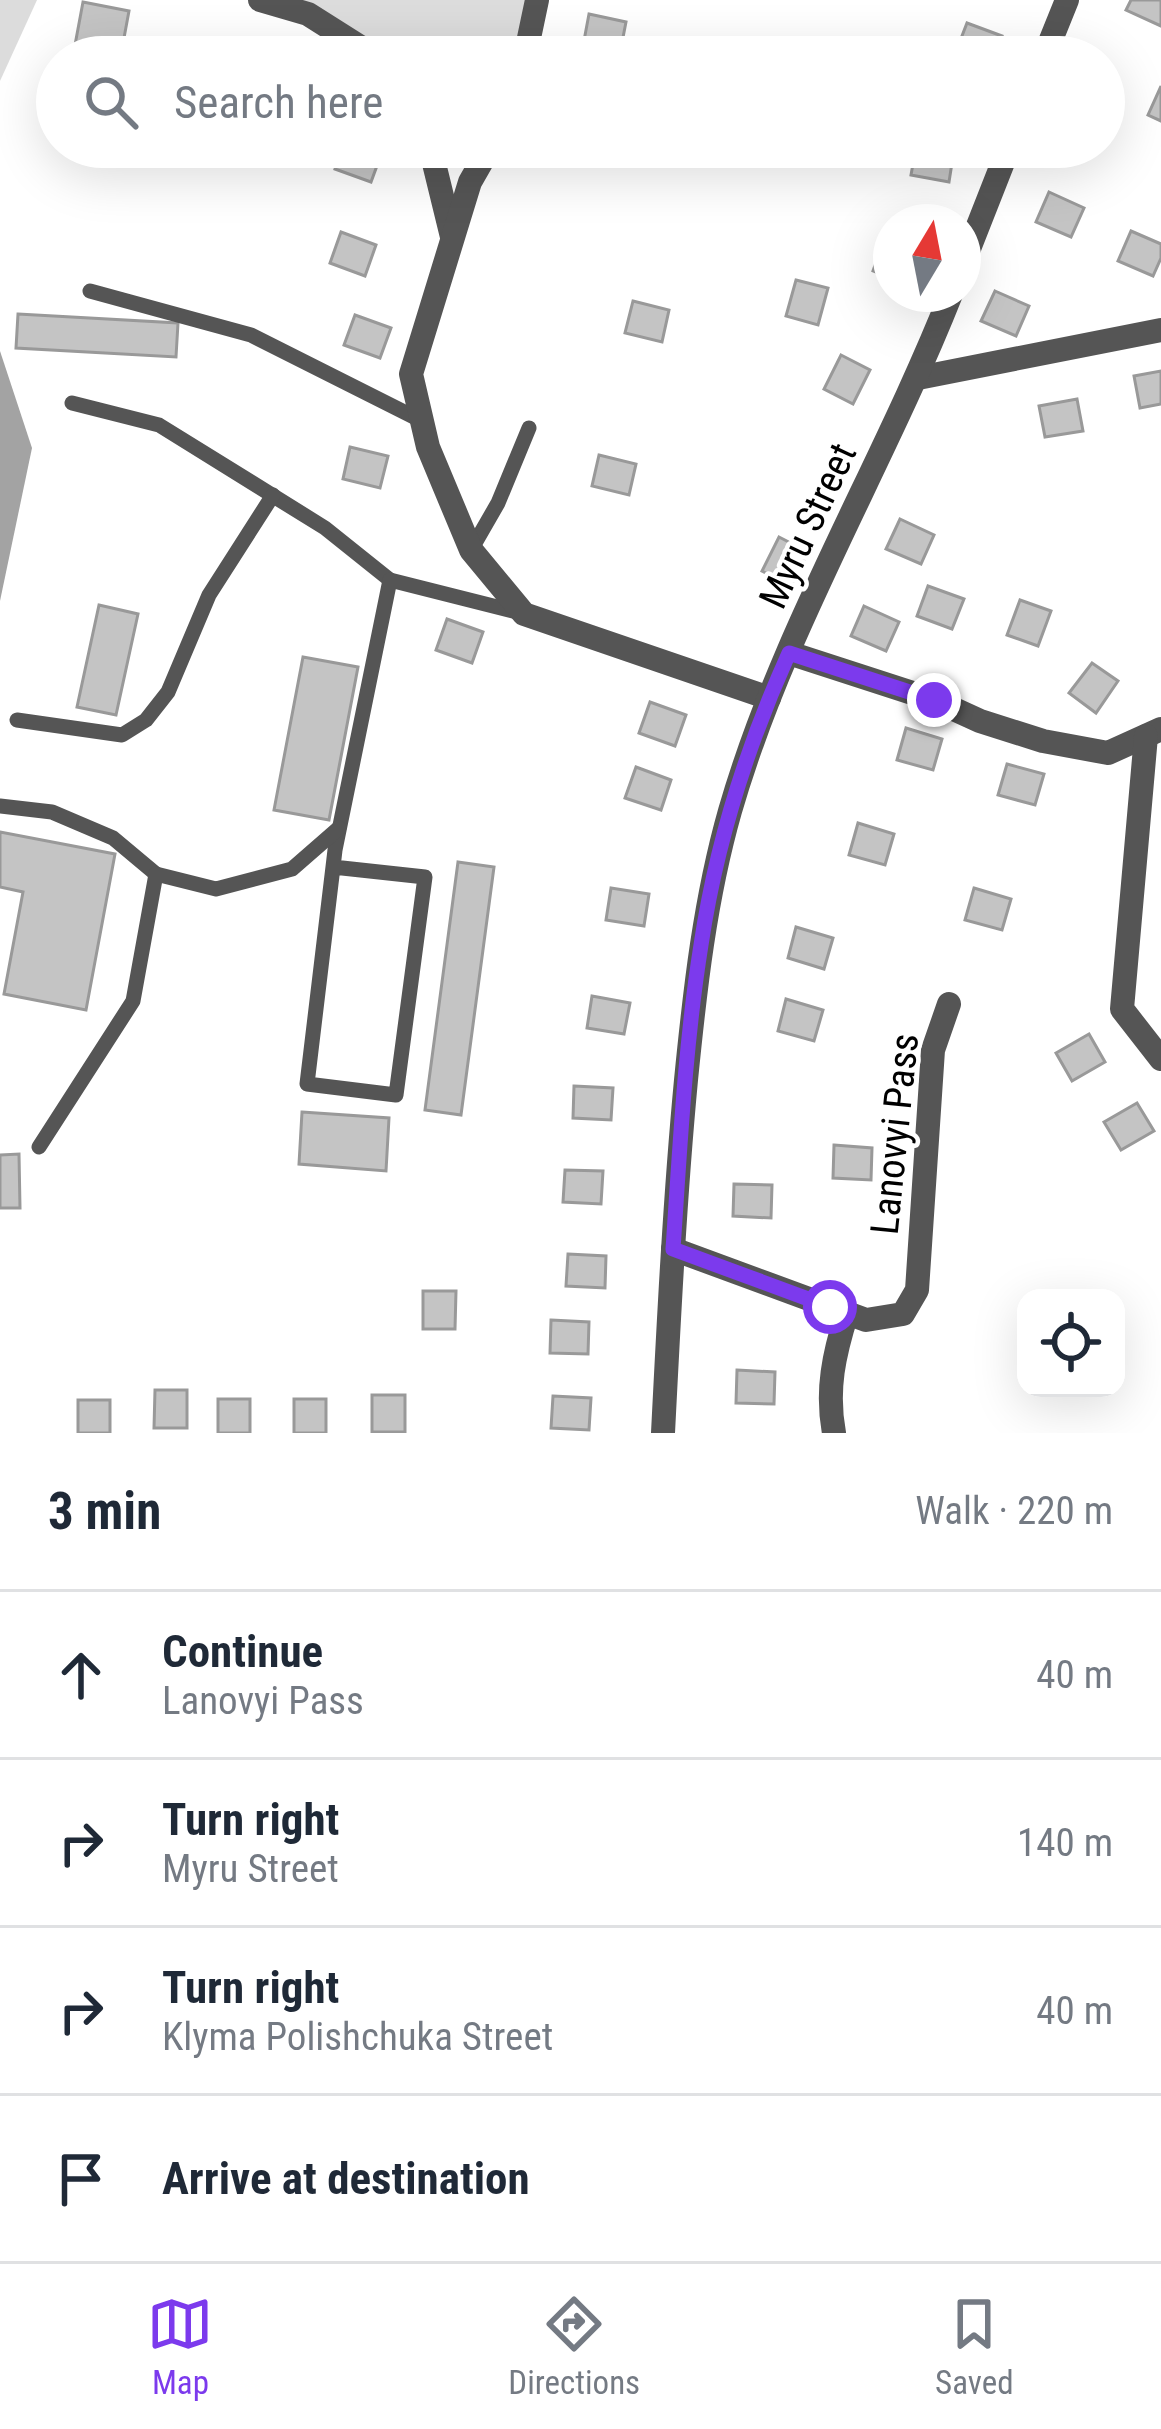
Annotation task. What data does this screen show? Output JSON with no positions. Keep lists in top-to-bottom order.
{
  "streets": {
    "street": ["Myru Street", "Lanovyi Pass"]
  },
  "crossings": [
    ["Myru Street", "Lanovyi Pass"]
  ],
  "north": "top",
  "page": {
    "search": "Search here",
    "heading": ["3 min", "Walk · 220 m"],
    "list": [
      ["Continue", "Lanovyi Pass", "40 m"],
      ["Turn right", "Myru Street", "140 m"],
      ["Turn right", "Klyma Polishchuka Street", "40 m"],
      "Arrive at destination"
    ],
    "nav": ["Map", "Directions", "Saved"]
  }
}
